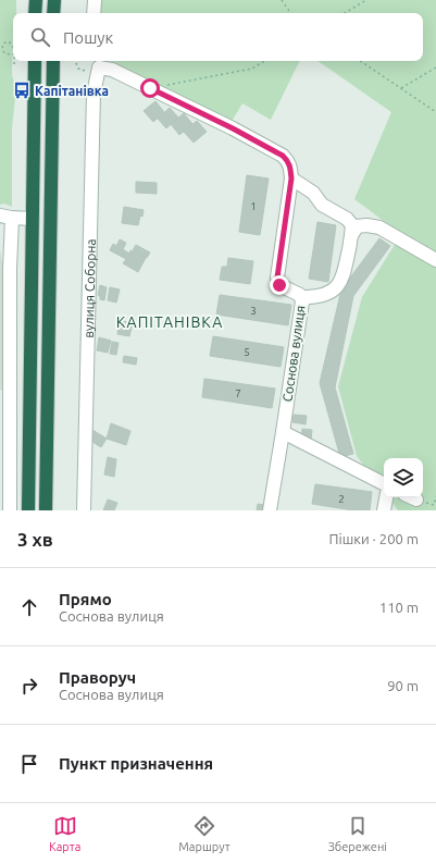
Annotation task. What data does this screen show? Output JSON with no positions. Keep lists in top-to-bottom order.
{
  "streets": {
    "street": ["вулиця Соборна", "Соснова вулиця"]
  },
  "crossings": [
    ["вулиця Соборна", "Соснова вулиця"]
  ],
  "districts": ["КАПІТАНІВКА"],
  "places": {
    "bus stop": ["Капітанівка"]
  },
  "house_numbers": [
    "1",
    "3",
    "5",
    "7",
    "2"
  ],
  "page": {
    "search": "Пошук",
    "heading": ["3 хв", "Пішки · 200 m"],
    "list": [
      ["Прямо", "Соснова вулиця", "110 m"],
      ["Праворуч", "Соснова вулиця", "90 m"],
      "Пункт призначення"
    ],
    "nav": ["Карта", "Маршрут", "Збережені"]
  }
}
